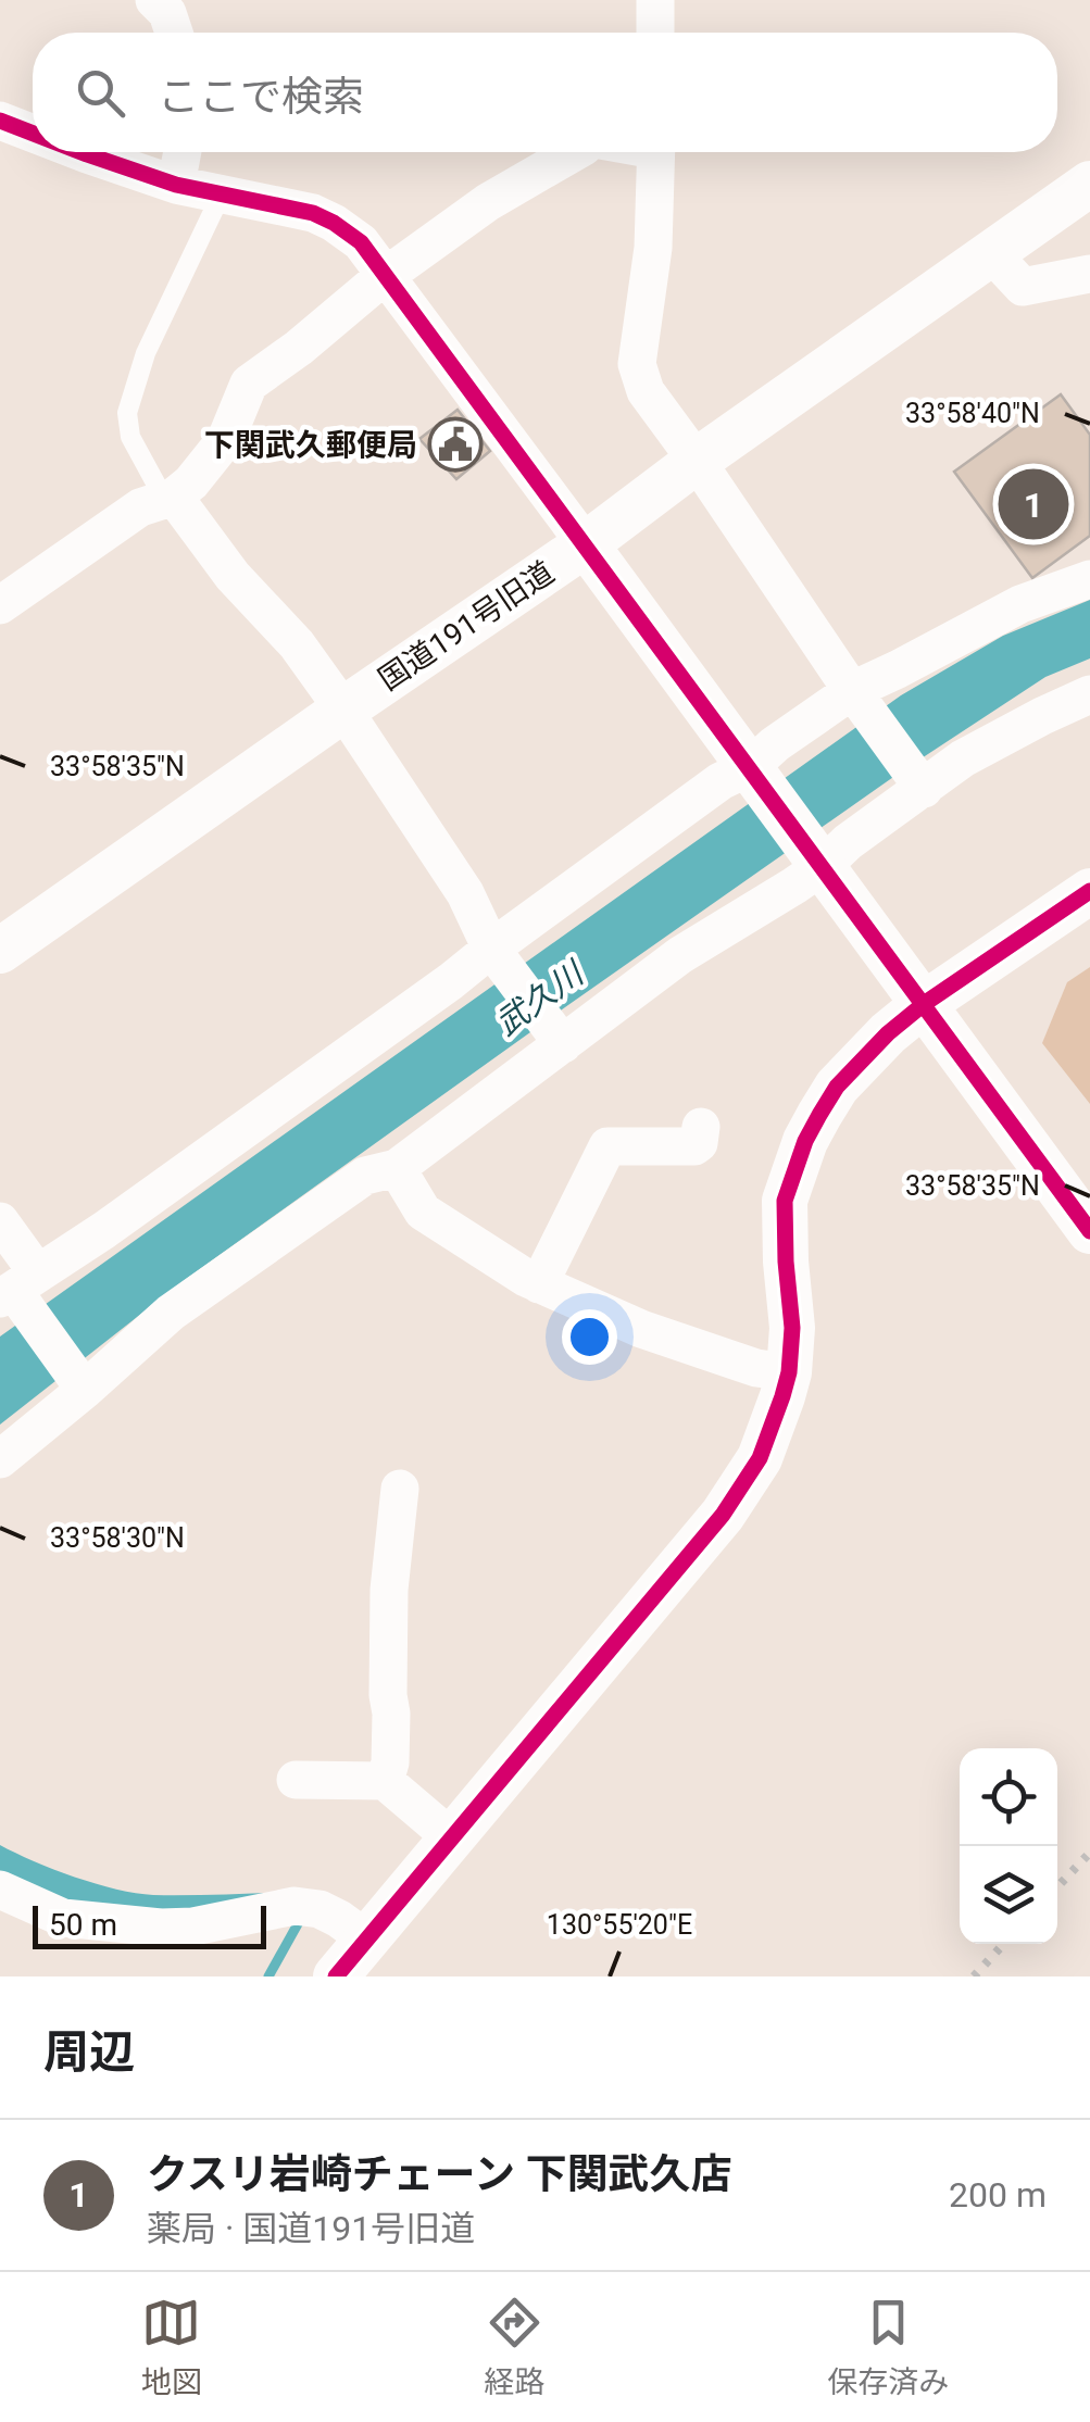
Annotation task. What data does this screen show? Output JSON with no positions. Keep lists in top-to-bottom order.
{
  "streets": {
    "street": ["国道191号旧道"]
  },
  "water": ["武久川"],
  "places": {
    "public building": ["下関武久郵便局"]
  },
  "scale_bar": "50 m",
  "page": {
    "search": "ここで検索",
    "pins": "1",
    "scale": "50 m",
    "heading": "周辺",
    "list": [
      {
        "mark": "1",
        "name": "クスリ岩崎チェーン 下関武久店",
        "note": "薬局 · 国道191号旧道",
        "value": "200 m"
      }
    ],
    "nav": ["地図", "経路", "保存済み"]
  },
  "coordinates": [
    "33°58'40\"N",
    "33°58'35\"N",
    "33°58'30\"N",
    "130°55'20\"E"
  ]
}
